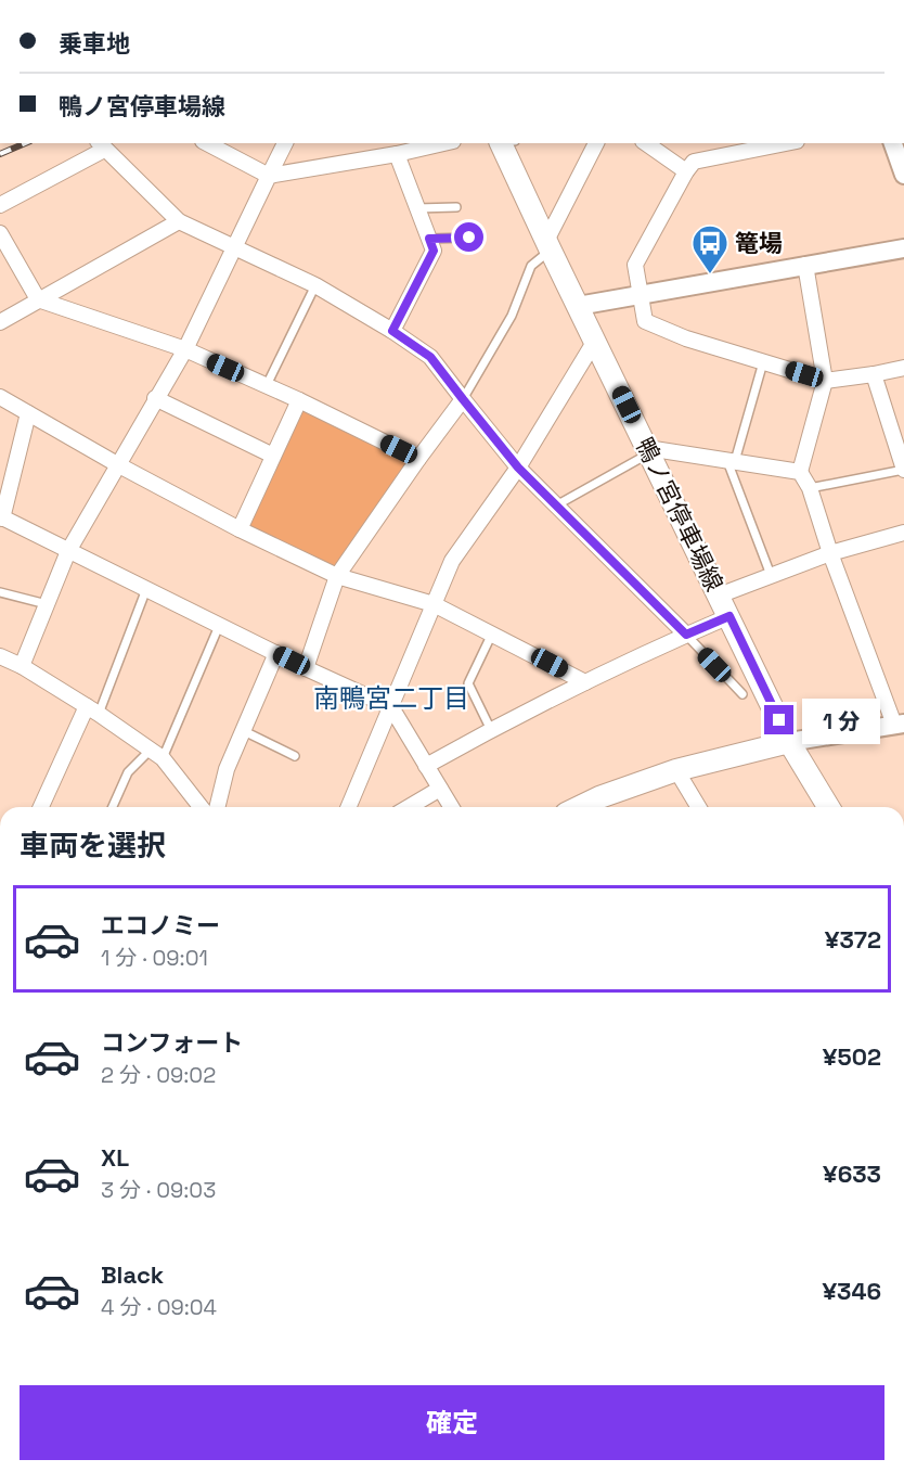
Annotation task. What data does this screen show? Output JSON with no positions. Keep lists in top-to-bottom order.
{
  "streets": {
    "main road": ["鴨ノ宮停車場線"]
  },
  "districts": ["南鴨宮二丁目"],
  "places": {
    "bus stop": ["篭場"]
  },
  "page": {
    "banner": ["乗車地", "鴨ノ宮停車場線"],
    "bubble": "1 分",
    "heading": "車両を選択",
    "list": [
      {
        "name": "エコノミー",
        "note": "1 分 · 09:01",
        "value": "¥372"
      },
      {
        "name": "コンフォート",
        "note": "2 分 · 09:02",
        "value": "¥502"
      },
      {
        "name": "XL",
        "note": "3 分 · 09:03",
        "value": "¥633"
      },
      {
        "name": "Black",
        "note": "4 分 · 09:04",
        "value": "¥346"
      }
    ],
    "buttons": "確定"
  }
}
